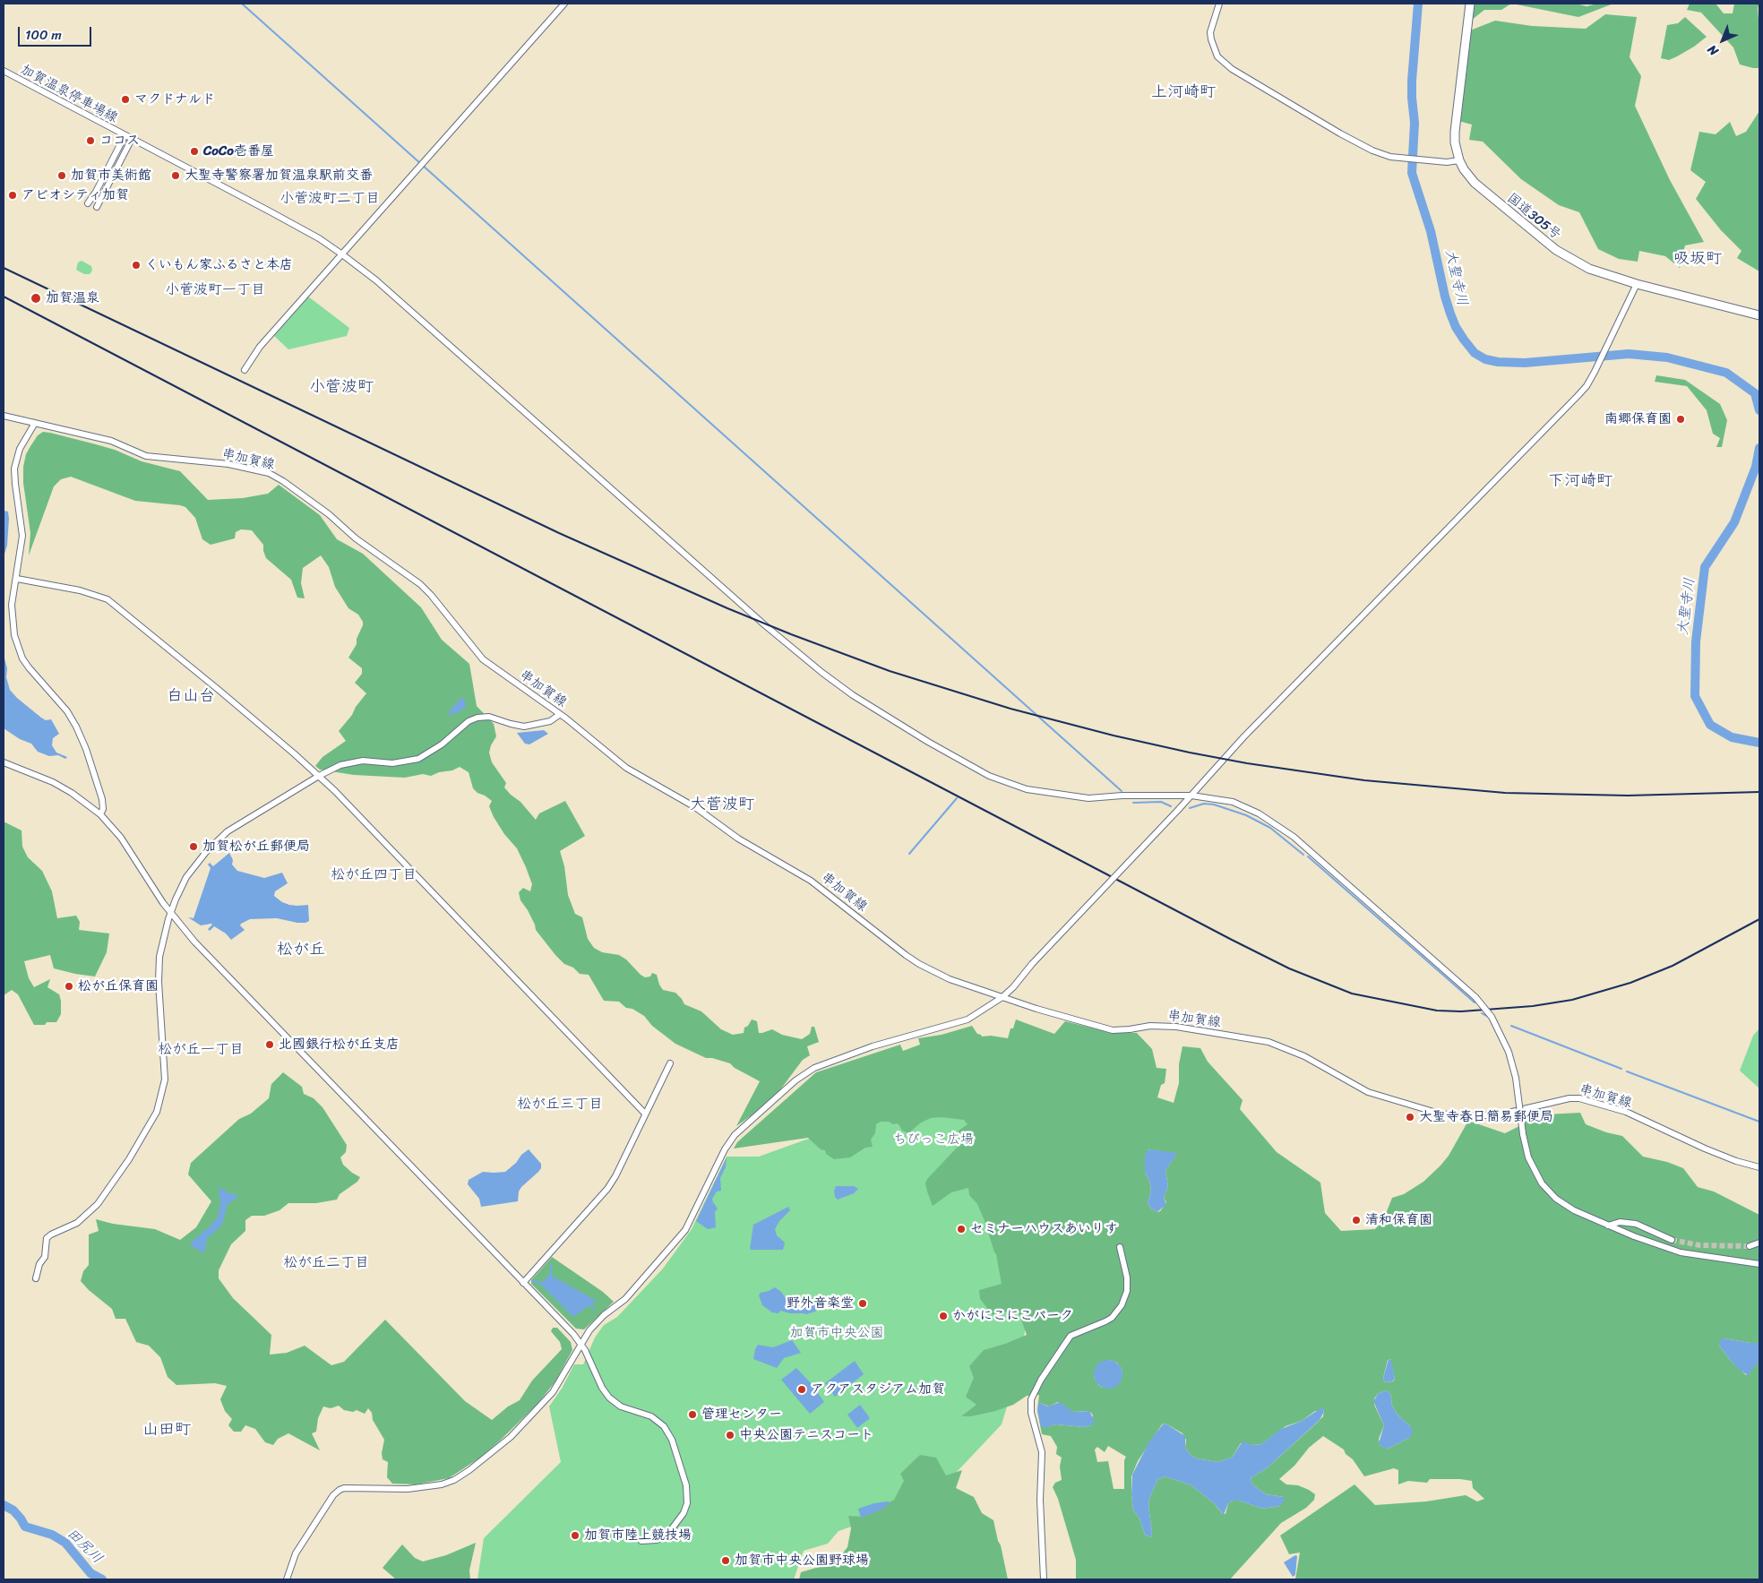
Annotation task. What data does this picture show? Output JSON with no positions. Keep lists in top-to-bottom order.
{
  "streets": {
    "highway": ["国道305号"],
    "street": ["加賀温泉停車場線", "串加賀線"]
  },
  "districts": [
    "上河崎町",
    "小菅波町二丁目",
    "吸坂町",
    "小菅波町一丁目",
    "小菅波町",
    "下河崎町",
    "白山台",
    "大菅波町",
    "松が丘四丁目",
    "松が丘",
    "松が丘一丁目",
    "松が丘三丁目",
    "松が丘二丁目",
    "山田町"
  ],
  "water": ["大聖寺川", "田尻川"],
  "parks": ["ちびっこ広場", "加賀市中央公園"],
  "places": [
    "マクドナルド",
    "ココス",
    "CoCo壱番屋",
    "加賀市美術館",
    "大聖寺警察署加賀温泉駅前交番",
    "アビオシティ加賀",
    "くいもん家ふるさと本店",
    "加賀温泉",
    "南郷保育園",
    "加賀松が丘郵便局",
    "松が丘保育園",
    "北國銀行松が丘支店",
    "大聖寺春日簡易郵便局",
    "清和保育園",
    "セミナーハウスあいりす",
    "野外音楽堂",
    "かがにこにこパーク",
    "アクアスタジアム加賀",
    "管理センター",
    "中央公園テニスコート",
    "加賀市陸上競技場",
    "加賀市中央公園野球場"
  ],
  "scale_bar": "100 m",
  "north": "bottom left"
}
